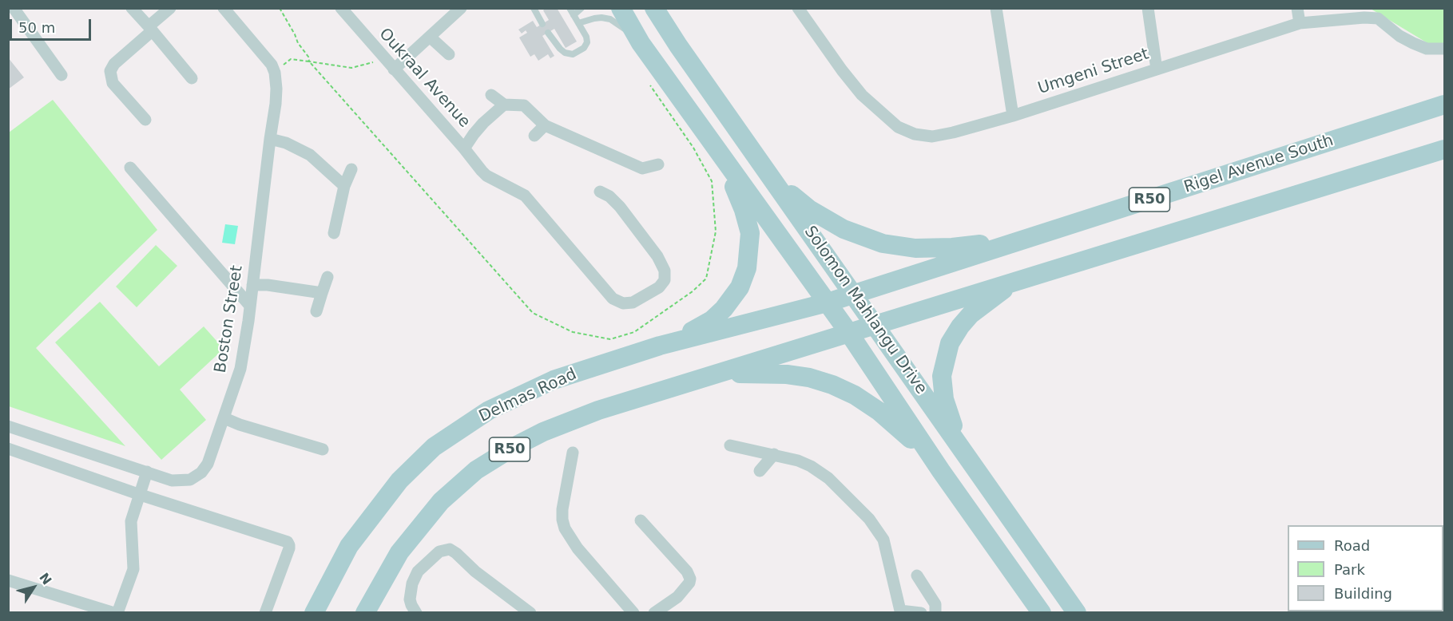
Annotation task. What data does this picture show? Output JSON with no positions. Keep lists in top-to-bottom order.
{
  "streets": {
    "main road": [
      "Rigel Avenue South",
      "R50",
      "Solomon Mahlangu Drive",
      "Delmas Road"
    ],
    "street": ["Umgeni Street", "Oukraal Avenue", "Boston Street"]
  },
  "crossings": [
    ["Rigel Avenue South", "Solomon Mahlangu Drive"],
    ["Rigel Avenue South", "Delmas Road"],
    ["R50", "Solomon Mahlangu Drive"],
    ["Solomon Mahlangu Drive", "Delmas Road"]
  ],
  "legend": ["Road", "Park", "Building"],
  "scale_bar": "50 m",
  "north": "top right"
}
